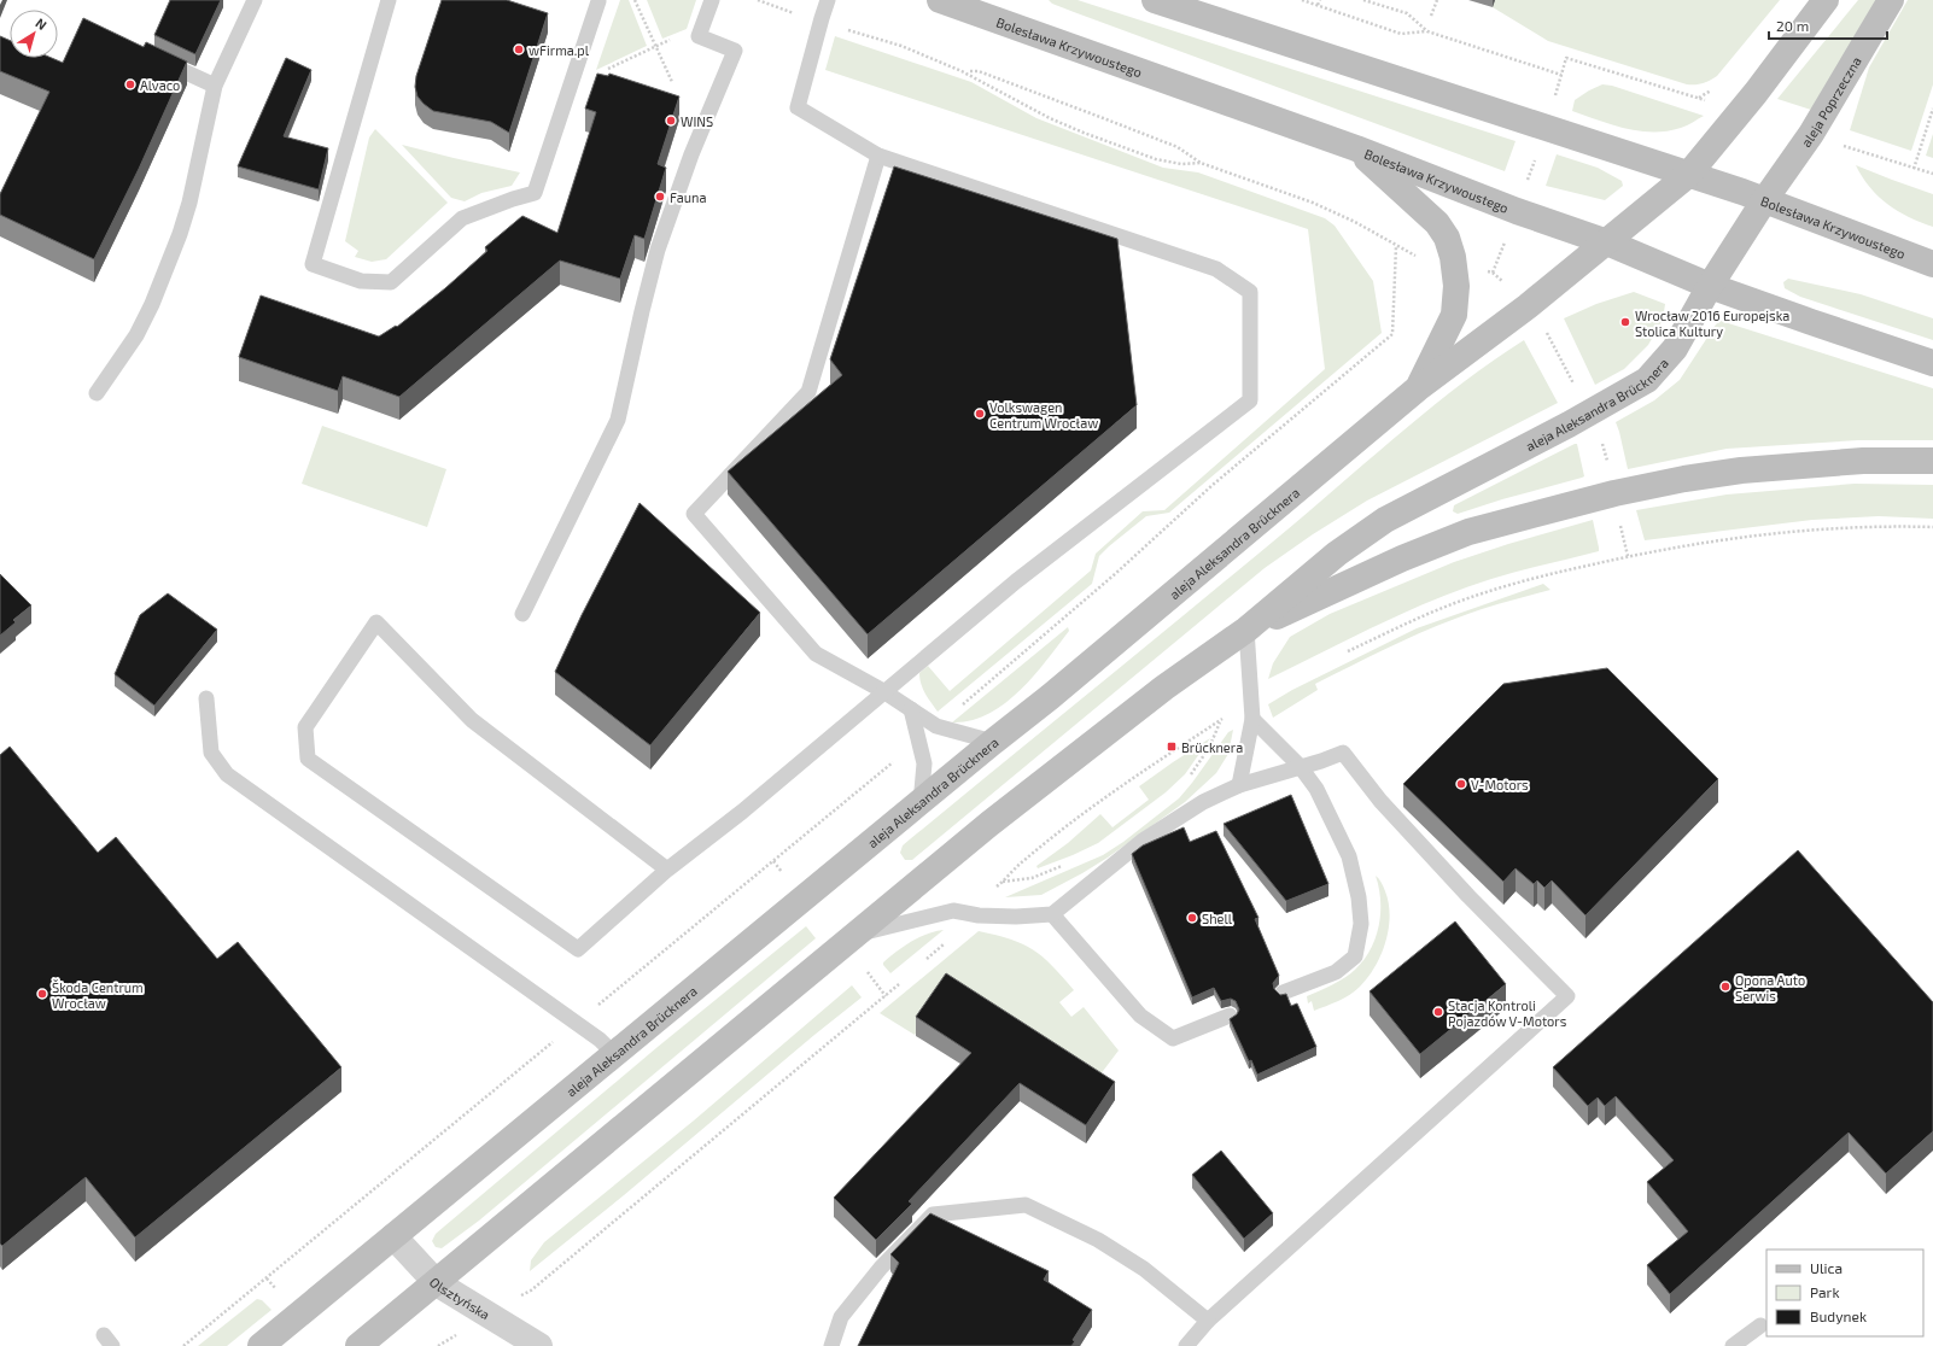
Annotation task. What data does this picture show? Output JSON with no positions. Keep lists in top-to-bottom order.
{
  "streets": {
    "main road": ["Bolesława Krzywoustego", "aleja Poprzeczna", "aleja Aleksandra Brücknera"],
    "street": ["Olsztyńska"]
  },
  "crossings": [
    ["Bolesława Krzywoustego", "aleja Poprzeczna"],
    ["Bolesława Krzywoustego", "aleja Aleksandra Brücknera"],
    ["aleja Poprzeczna", "aleja Aleksandra Brücknera"],
    ["aleja Aleksandra Brücknera", "Olsztyńska"]
  ],
  "places": {
    "other": [
      "wFirma.pl",
      "Alvaco",
      "WINS",
      "Fauna",
      "Wrocław 2016 Europejska Stolica Kultury",
      "Volkswagen Centrum Wrocław",
      "V-Motors",
      "Shell",
      "Opona Auto Serwis",
      "Škoda Centrum Wrocław",
      "Stacja Kontroli Pojazdów V-Motors"
    ],
    "transit": ["Brücknera"]
  },
  "legend": ["Ulica", "Park", "Budynek"],
  "scale_bar": "20 m",
  "north": "top right"
}
